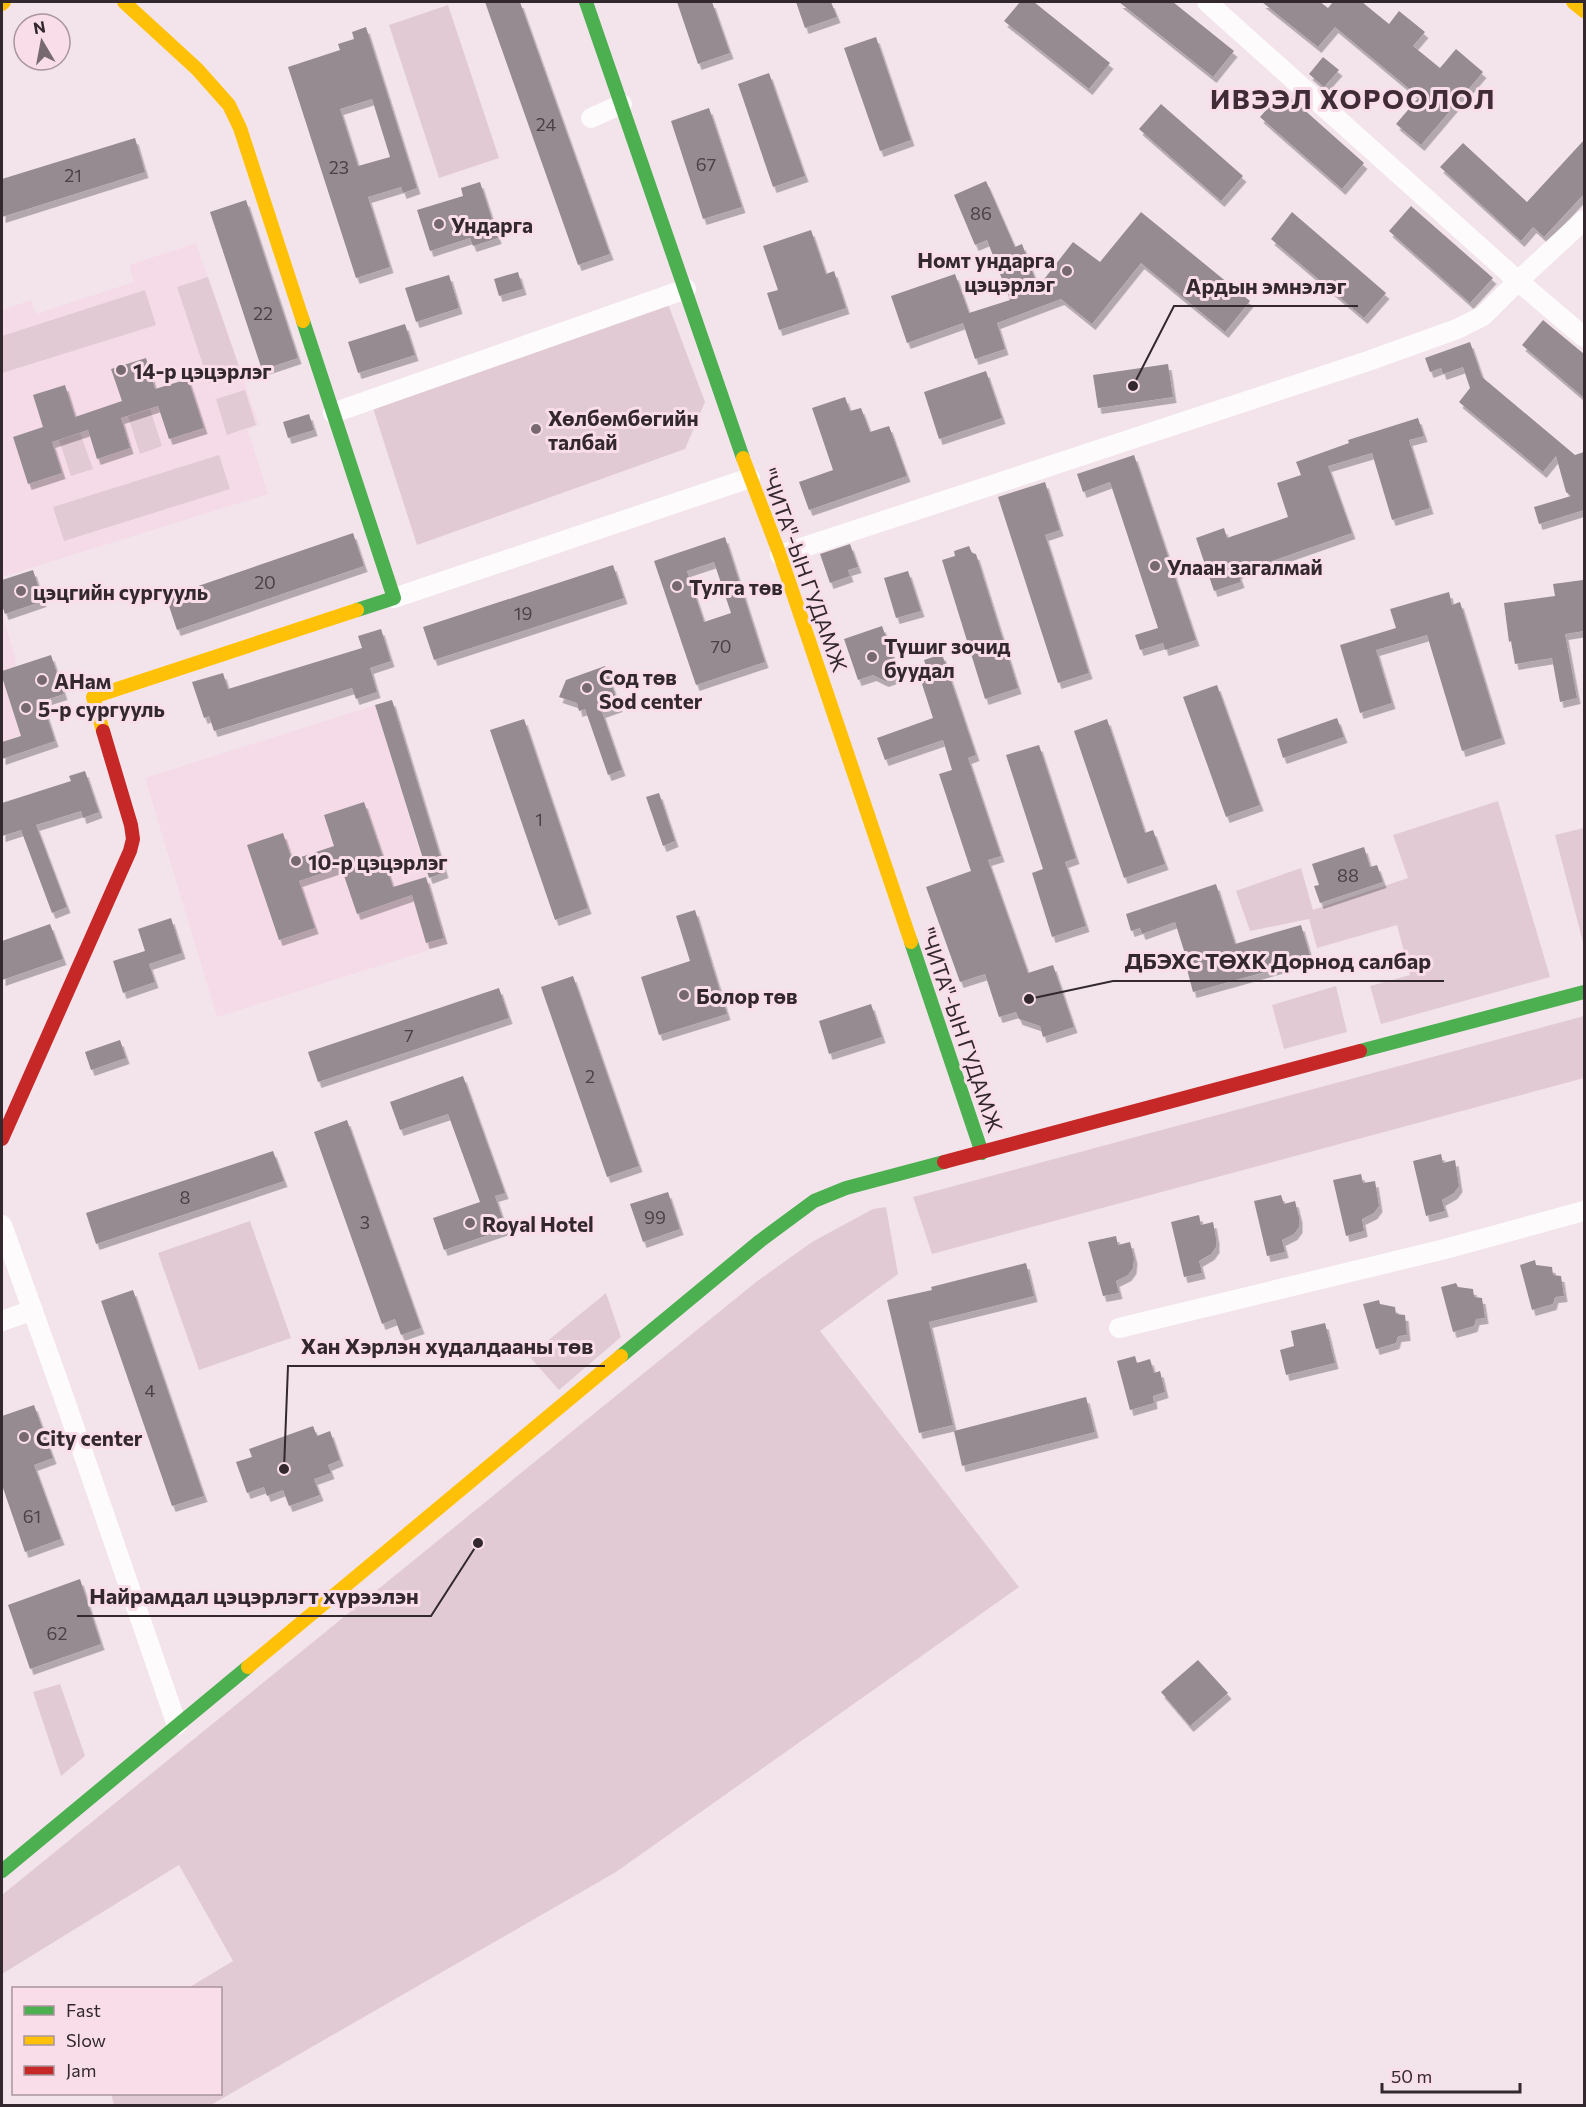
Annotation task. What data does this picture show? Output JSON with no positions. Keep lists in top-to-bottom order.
{
  "streets": {
    "main road": ["\"ЧИТА\"-ЫН ГУДАМЖ"]
  },
  "districts": ["ИВЭЭЛ ХОРООЛОЛ"],
  "places": [
    "Ундарга",
    "Номт ундарга цэцэрлэг",
    "14-р цэцэрлэг",
    "Ардын эмнэлэг",
    "Хөлбөмбөгийн талбай",
    "Улаан загалмай",
    "Тулга төв",
    "цэцгийн сургууль",
    "Түшиг зочид буудал",
    "АНам",
    "Сод төв Sod center",
    "5-р сургууль",
    "10-р цэцэрлэг",
    "Болор төв",
    "ДБЭХС ТӨХК Дорнод салбар",
    "Royal Hotel",
    "City center",
    "Хан Хэрлэн худалдааны төв",
    "Найрамдал цэцэрлэгт хүрээлэн"
  ],
  "house_numbers": [
    "24",
    "67",
    "23",
    "21",
    "86",
    "22",
    "20",
    "19",
    "70",
    "1",
    "88",
    "7",
    "2",
    "8",
    "99",
    "3",
    "4",
    "61",
    "62"
  ],
  "legend": ["Fast", "Slow", "Jam"],
  "scale_bar": "50 m",
  "north": "top"
}
